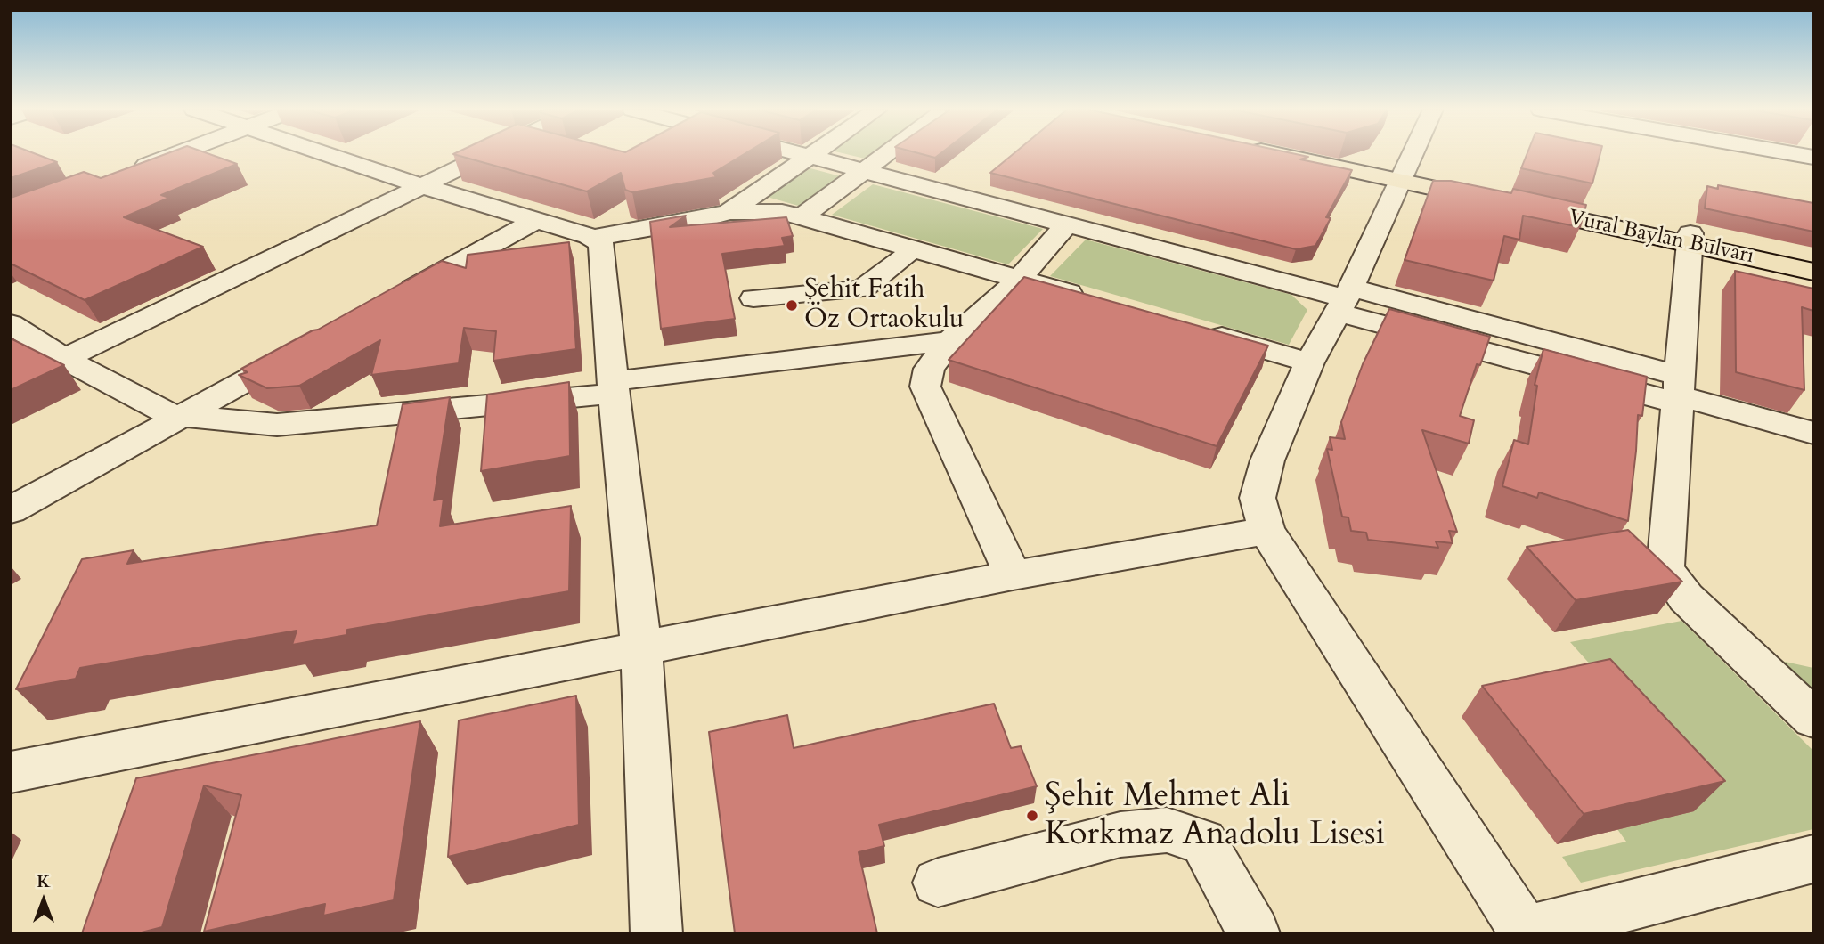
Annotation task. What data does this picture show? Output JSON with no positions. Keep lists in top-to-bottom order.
{
  "streets": {
    "main road": ["Vural Baylan Bulvarı"]
  },
  "places": ["Şehit Fatih Öz Ortaokulu", "Şehit Mehmet Ali Korkmaz Anadolu Lisesi"],
  "north": "top"
}
